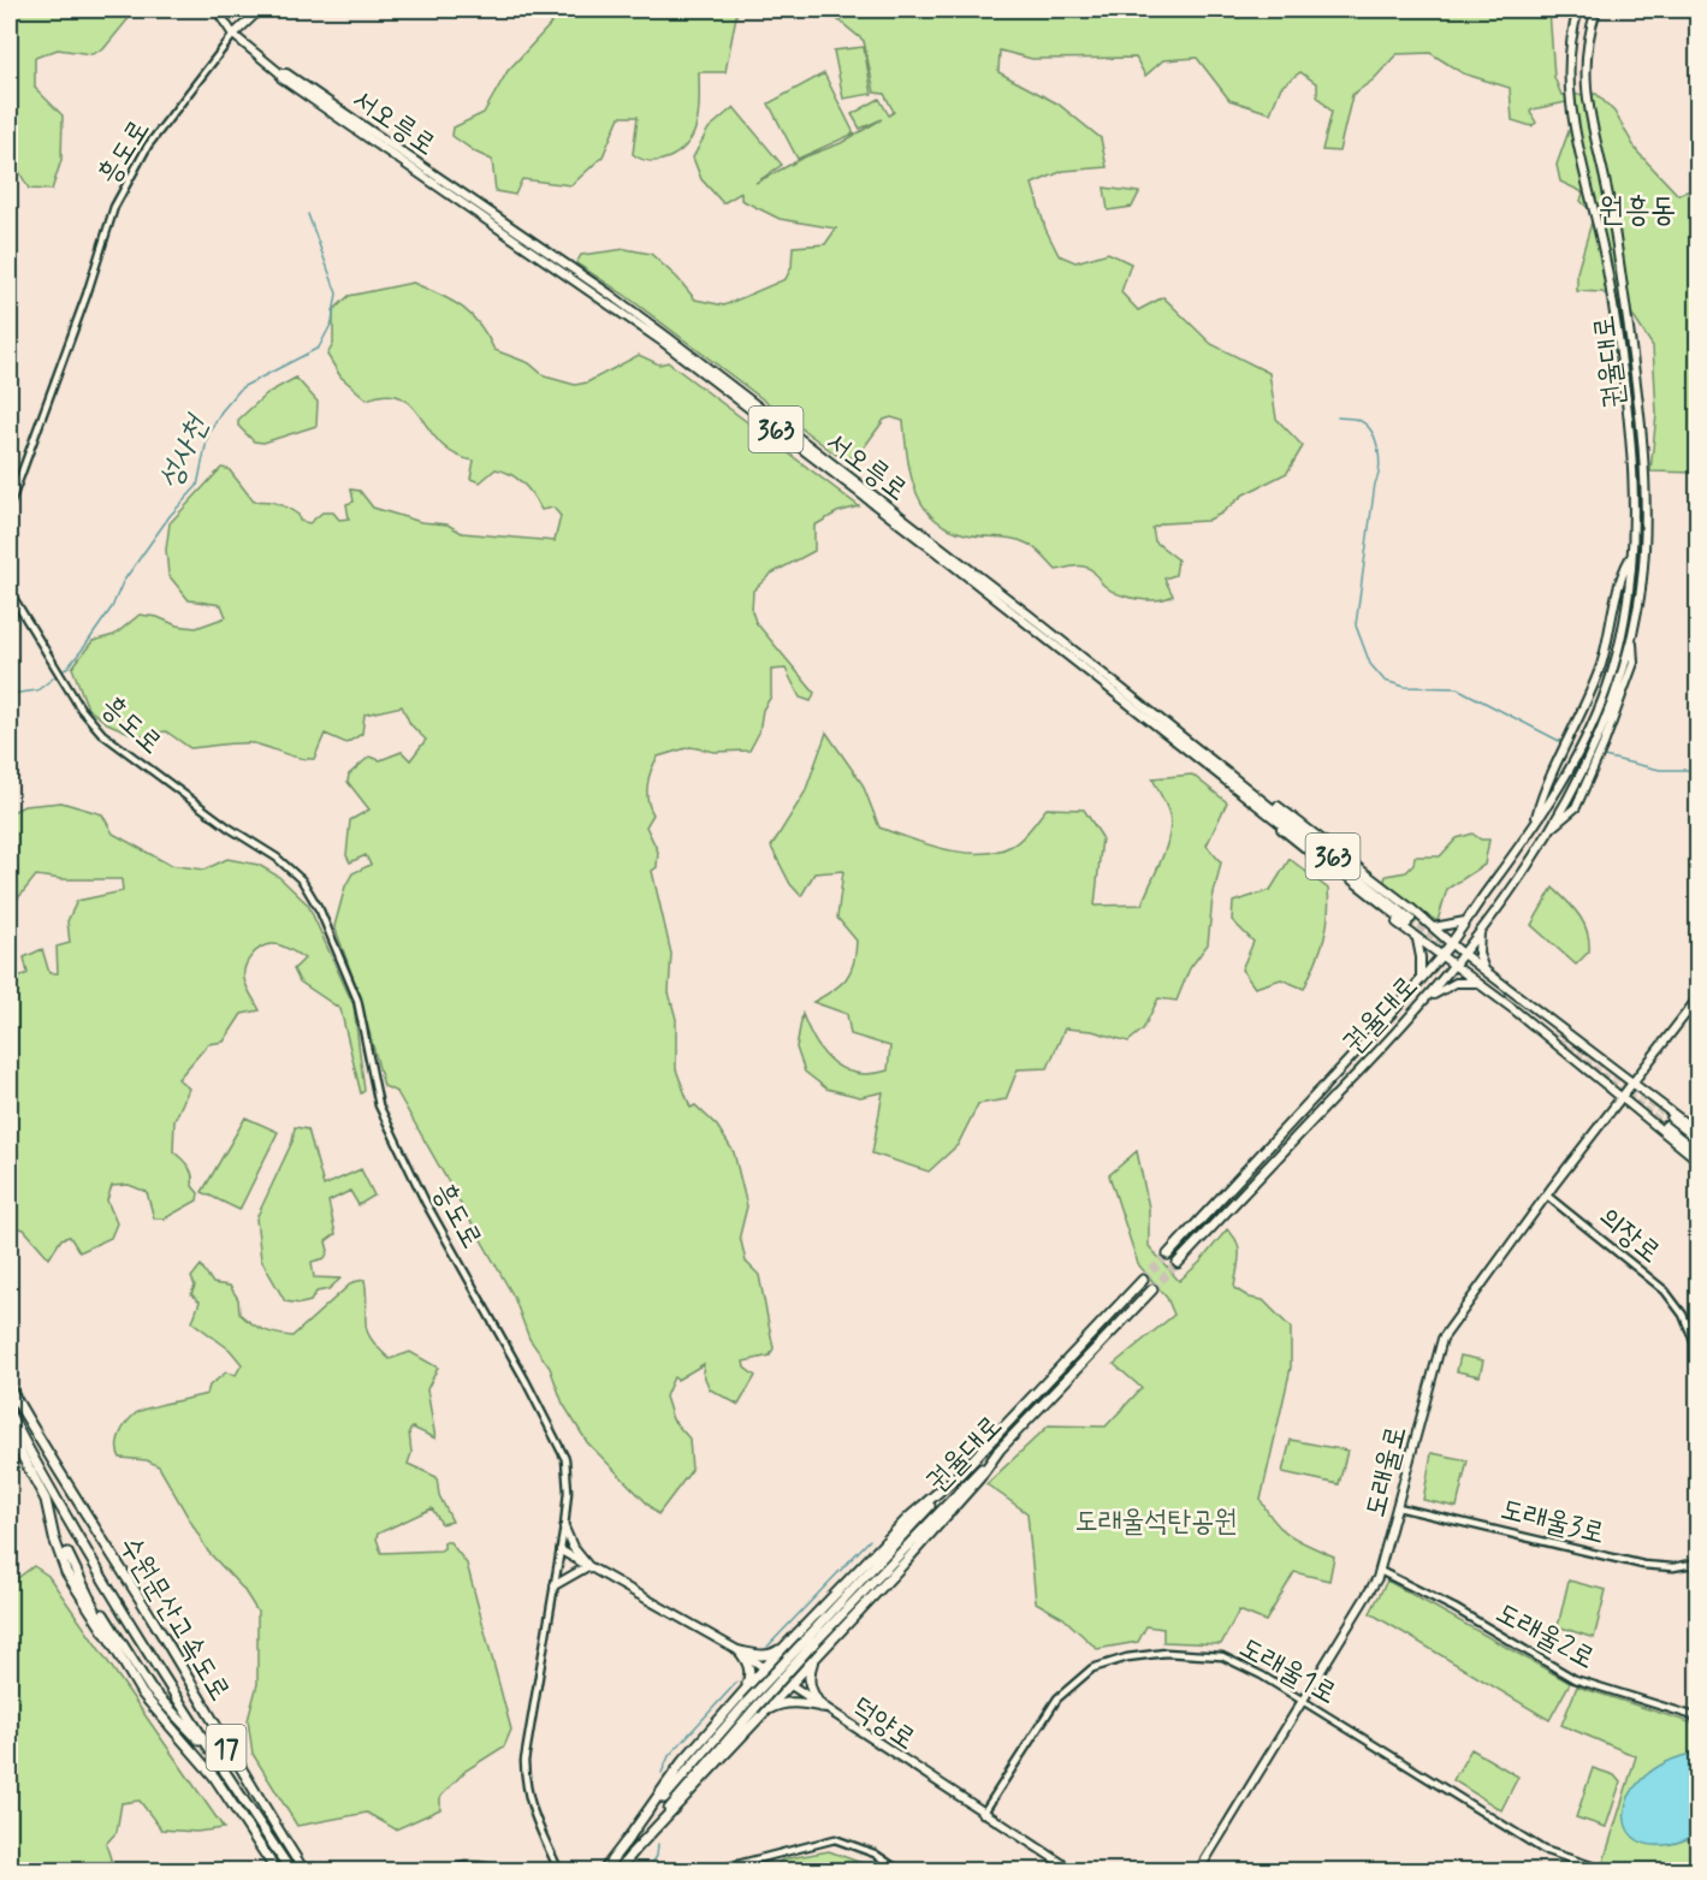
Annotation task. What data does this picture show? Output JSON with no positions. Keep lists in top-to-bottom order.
{
  "streets": {
    "highway": ["권율대로", "수원문산고속도로", "17"],
    "main road": [
      "서오릉로",
      "흥도로",
      "363",
      "도래울로",
      "덕양로"
    ],
    "street": [
      "의장로",
      "도래울3로",
      "도래울2로",
      "도래울1로"
    ]
  },
  "crossings": [
    ["서오릉로", "흥도로"],
    ["의장로", "도래울로"],
    ["도래울로", "도래울3로"],
    ["도래울로", "도래울2로"],
    ["도래울로", "도래울1로"],
    ["도래울1로", "덕양로"]
  ],
  "districts": ["원흥동"],
  "water": ["성사천"],
  "parks": ["도래울석탄공원"]
}
